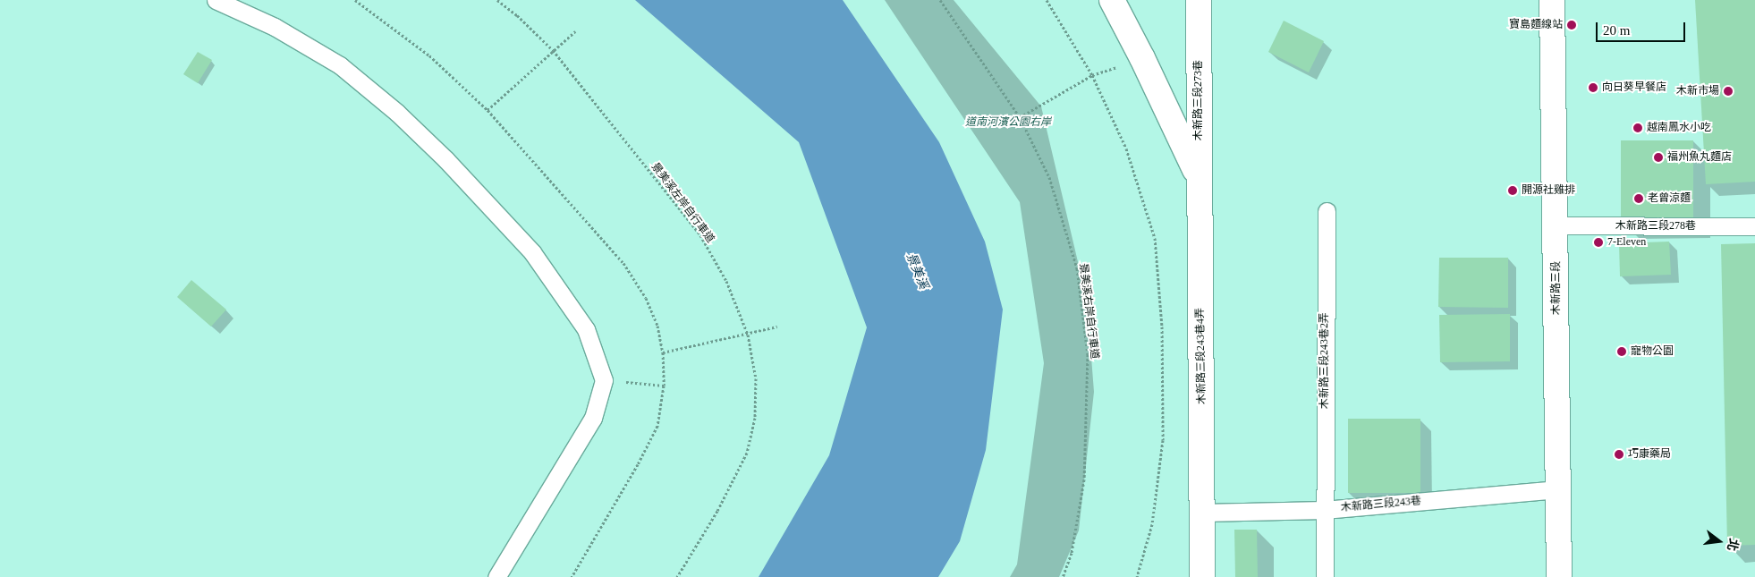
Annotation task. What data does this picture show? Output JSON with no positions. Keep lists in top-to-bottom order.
{
  "streets": {
    "street": ["木新路三段273巷", "木新路三段", "木新路三段243巷4弄"],
    "lane": ["木新路三段278巷", "木新路三段243巷2弄", "木新路三段243巷"],
    "path": ["景美溪左岸自行車道", "景美溪右岸自行車道"]
  },
  "crossings": [
    ["木新路三段273巷", "木新路三段243巷4弄"],
    ["木新路三段278巷", "木新路三段"],
    ["木新路三段", "木新路三段243巷"],
    ["木新路三段243巷4弄", "木新路三段243巷"],
    ["木新路三段243巷2弄", "木新路三段243巷"]
  ],
  "water": ["景美溪"],
  "parks": ["道南河濱公園右岸"],
  "places": [
    "寶島麵線站",
    "向日葵早餐店",
    "木新市場",
    "越南鳳水小吃",
    "福州魚丸麵店",
    "開源社雞排",
    "老曾涼麵",
    "7-Eleven",
    "寵物公園",
    "巧康藥局"
  ],
  "scale_bar": "20 m",
  "north": "right"
}
